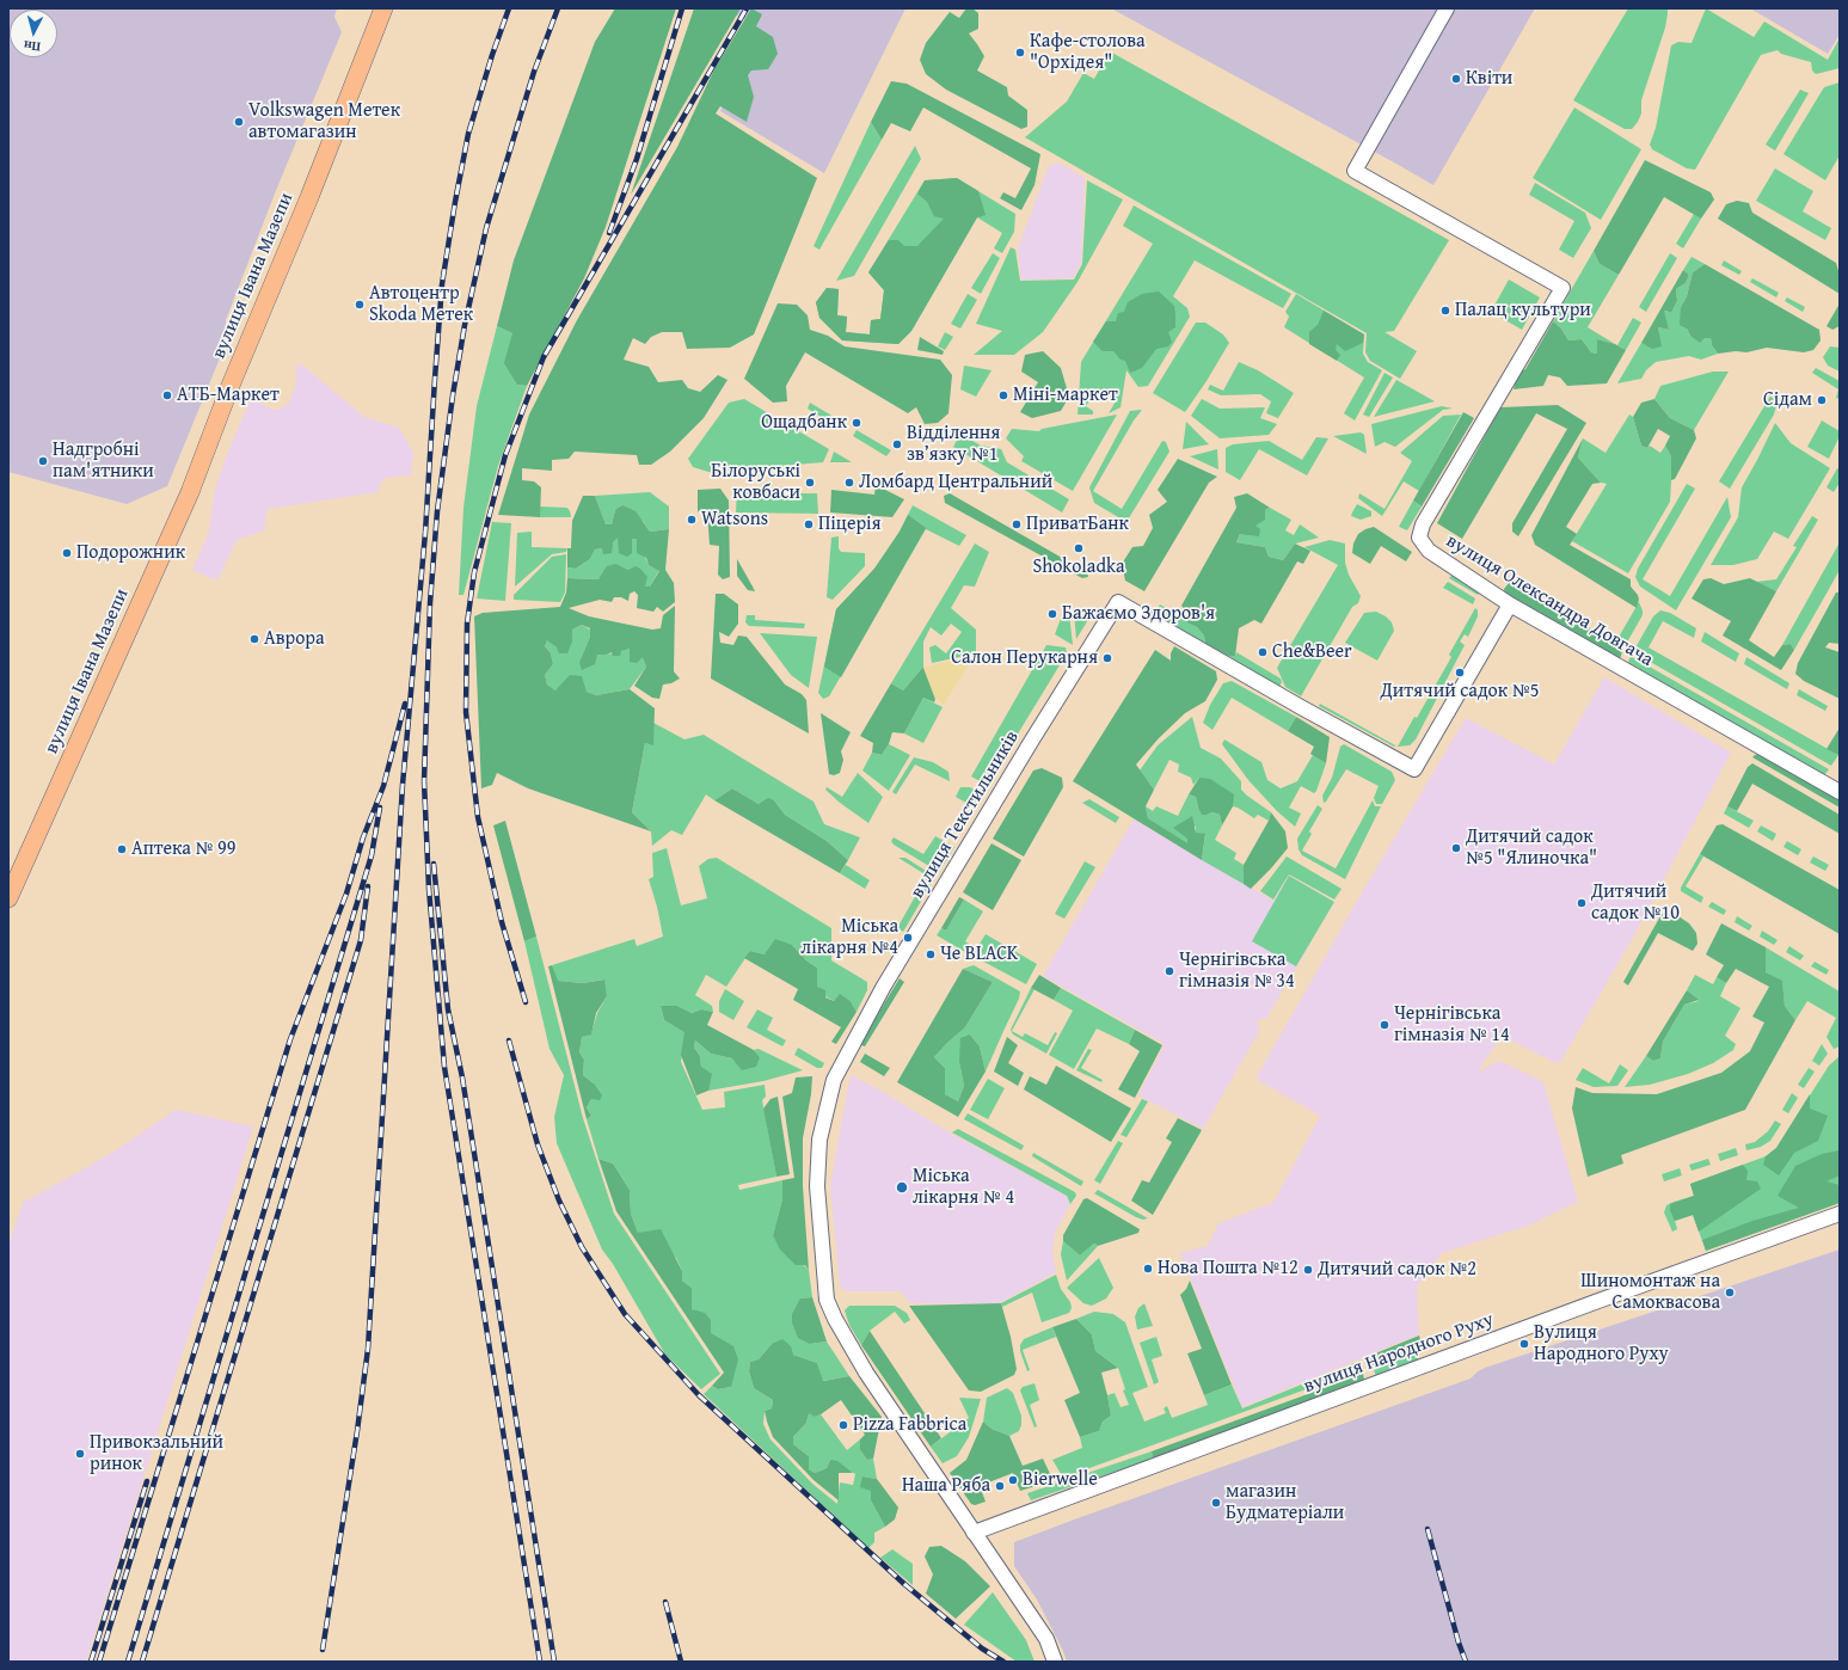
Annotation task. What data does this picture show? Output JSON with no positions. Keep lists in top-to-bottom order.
{
  "streets": {
    "main road": ["вулиця Івана Мазепи"],
    "street": ["вулиця Олександра Довгача", "вулиця Текстильників", "вулиця Народного Руху"]
  },
  "crossings": [
    ["вулиця Олександра Довгача", "вулиця Текстильників"],
    ["вулиця Текстильників", "вулиця Народного Руху"]
  ],
  "places": [
    "Кафе-столова \"Орхідея\"",
    "Квіти",
    "Volkswagen Метек автомагазин",
    "Автоцентр Skoda Метек",
    "Палац культури",
    "АТБ-Маркет",
    "Міні-маркет",
    "Сідам",
    "Ощадбанк",
    "Відділення зв’язку №1",
    "Надгробні пам'ятники",
    "Білоруські ковбаси",
    "Ломбард Центральний",
    "Watsons",
    "Піцерія",
    "ПриватБанк",
    "Shokoladka",
    "Подорожник",
    "Бажаємо Здоров'я",
    "Аврора",
    "Che&Beer",
    "Салон Перукарня",
    "Дитячий садок №5",
    "Дитячий садок №5 \"Ялиночка\"",
    "Аптека № 99",
    "Дитячий садок №10",
    "Міська лікарня №4",
    "Че BLACK",
    "Чернігівська гімназія № 34",
    "Чернігівська гімназія № 14",
    "Міська лікарня № 4",
    "Нова Пошта №12",
    "Дитячий садок №2",
    "Шиномонтаж на Самоквасова",
    "Вулиця Народного Руху",
    "Pizza Fabbrica",
    "Привокзальний ринок",
    "Bierwelle",
    "Наша Ряба",
    "магазин Будматеріали"
  ],
  "north": "bottom"
}
